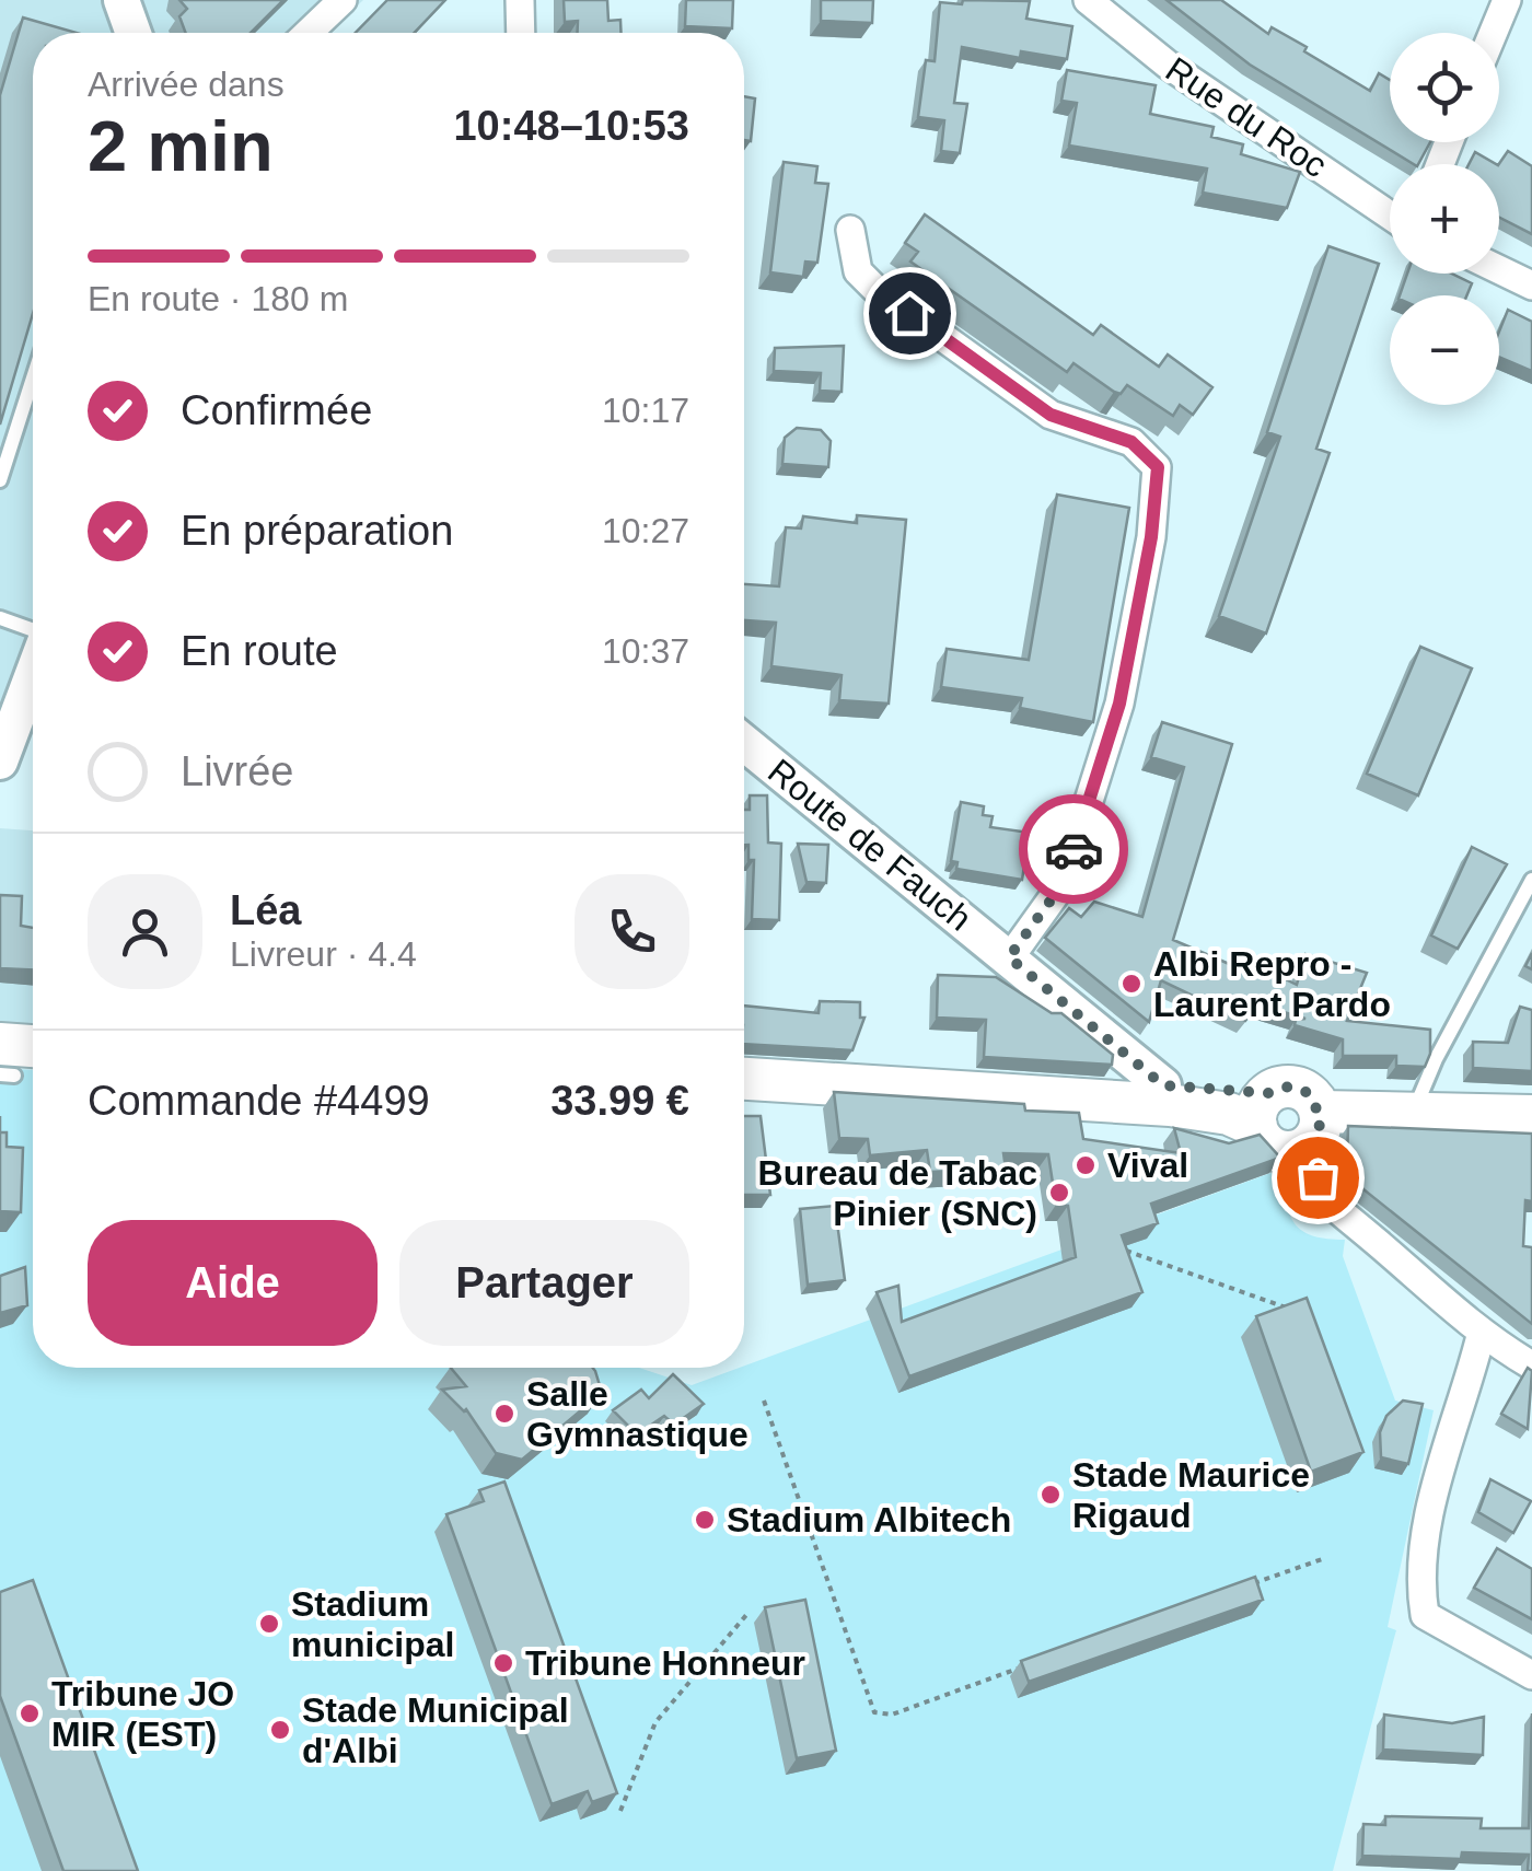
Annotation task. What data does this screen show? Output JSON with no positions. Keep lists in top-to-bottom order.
{
  "streets": {
    "street": ["Rue du Roc", "Route de Fauch"]
  },
  "places": [
    "Albi Repro - Laurent Pardo",
    "Vival",
    "Bureau de Tabac Pinier (SNC)",
    "Salle Gymnastique",
    "Stade Maurice Rigaud",
    "Stadium Albitech",
    "Stadium municipal",
    "Tribune Honneur",
    "Tribune JO MIR (EST)",
    "Stade Municipal d'Albi"
  ],
  "page": {
    "map_buttons": ["+", "−"],
    "heading": ["2 min", "Arrivée dans", "10:48–10:53"],
    "panel": [
      "Léa",
      "Livreur · 4.4",
      "Commande #4499",
      "33.99 €"
    ],
    "bar": "En route · 180 m",
    "list": [
      ["Confirmée", "10:17"],
      ["En préparation", "10:27"],
      ["En route", "10:37"],
      "Livrée"
    ],
    "buttons": ["Aide", "Partager"]
  }
}
